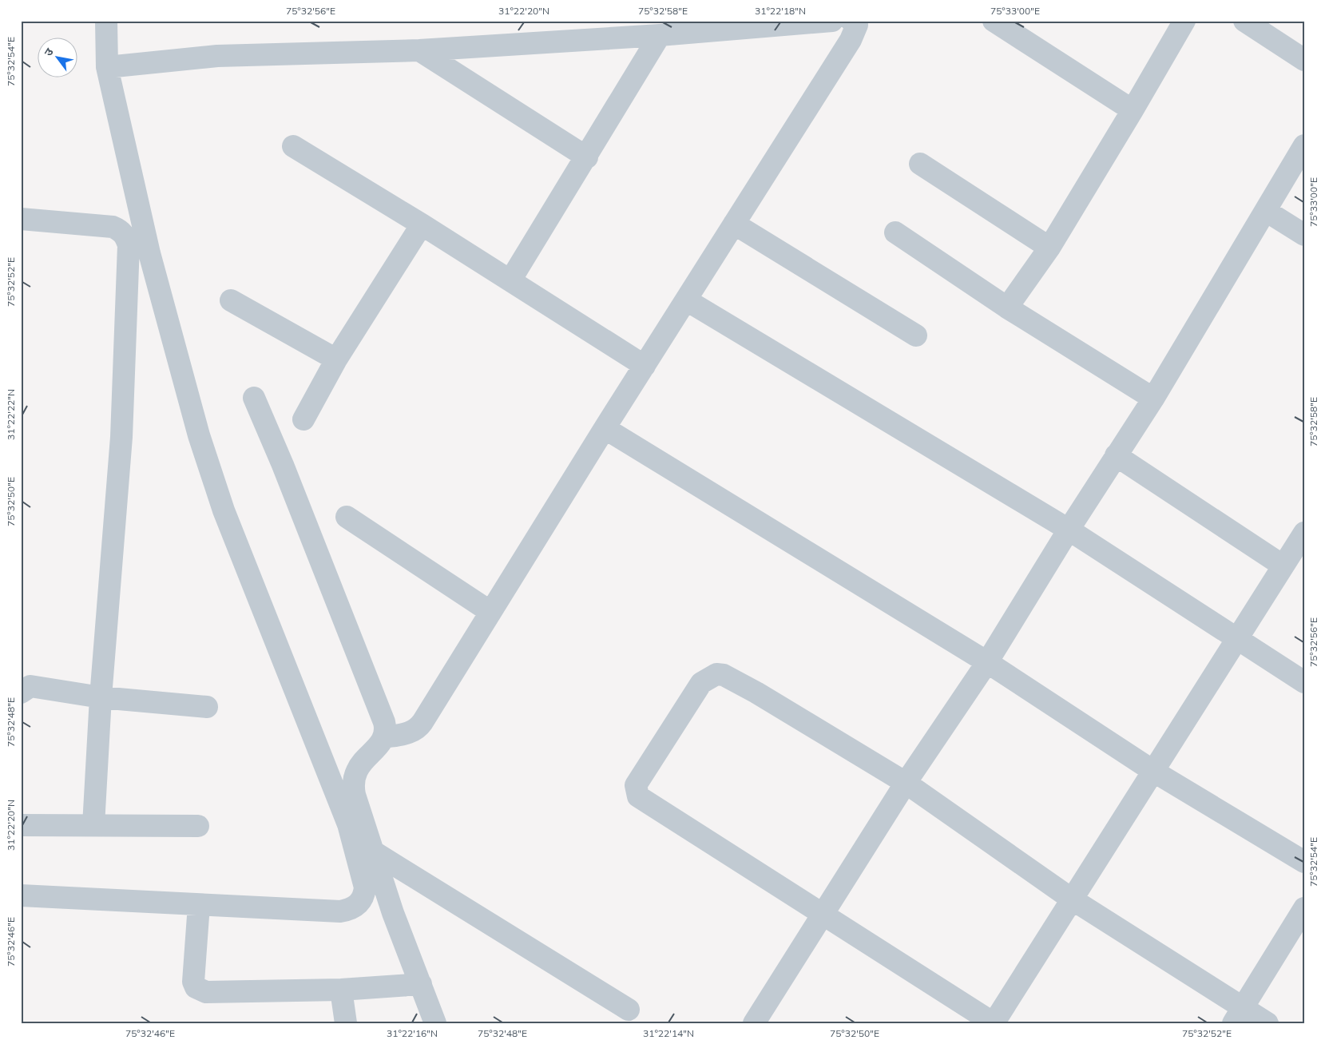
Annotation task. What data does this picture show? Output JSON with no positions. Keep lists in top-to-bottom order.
{
  "north": "top left",
  "coordinates": [
    "75°32'56\"E",
    "31°22'20\"N",
    "75°32'58\"E",
    "31°22'18\"N",
    "75°33'00\"E",
    "75°32'54\"E",
    "75°32'52\"E",
    "31°22'22\"N",
    "75°32'50\"E",
    "75°32'48\"E",
    "75°32'46\"E",
    "31°22'16\"N",
    "31°22'14\"N"
  ]
}
